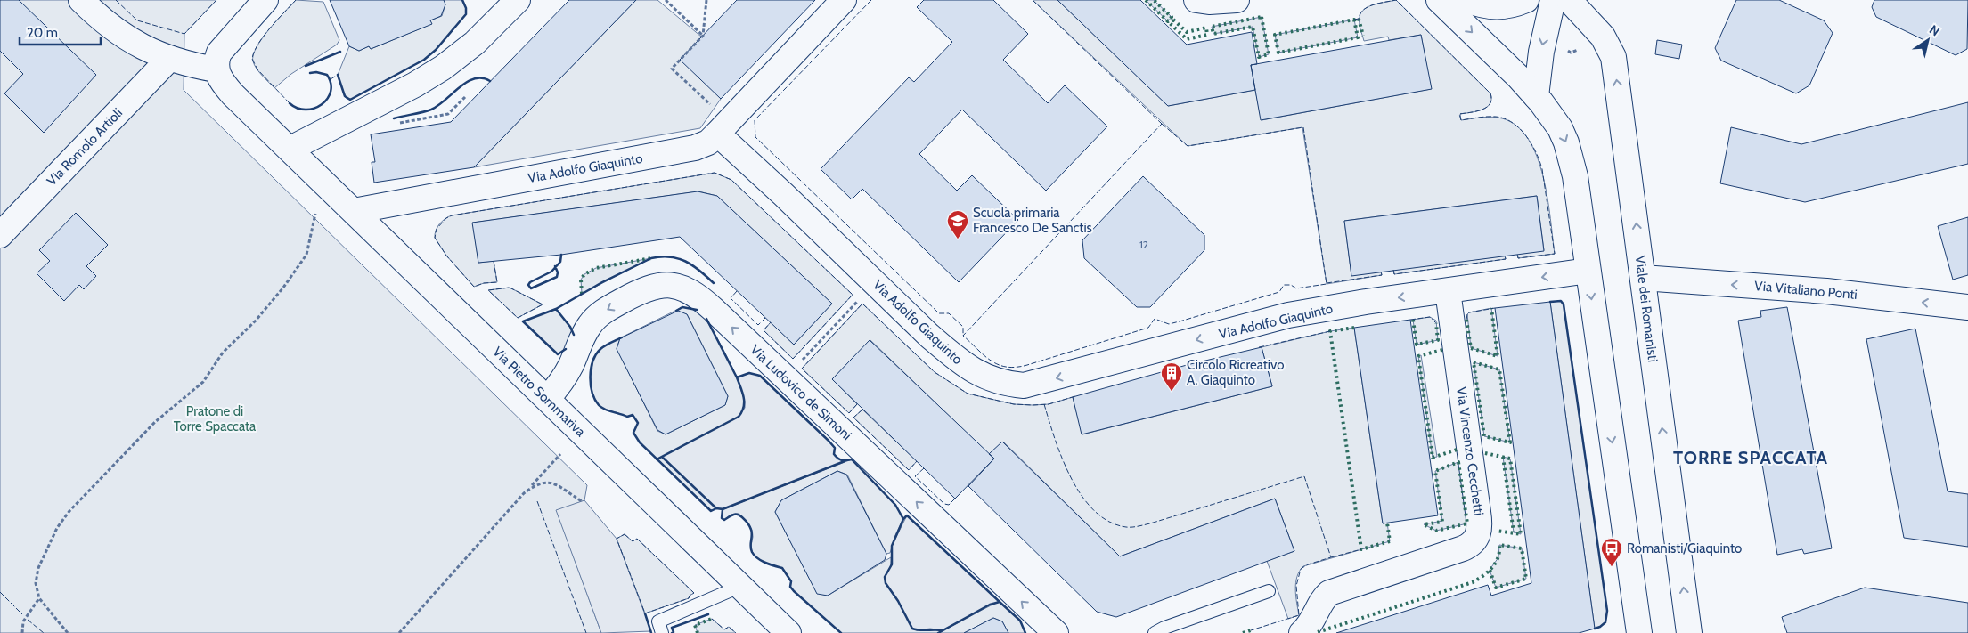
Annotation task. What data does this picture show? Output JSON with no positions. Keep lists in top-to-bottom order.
{
  "streets": {
    "street": [
      "Via Romolo Artioli",
      "Via Adolfo Giaquinto",
      "Via Vitaliano Ponti",
      "Viale dei Romanisti",
      "Via Pietro Sommariva",
      "Via Ludovico de Simoni",
      "Via Vincenzo Cecchetti"
    ]
  },
  "crossings": [
    ["Via Adolfo Giaquinto", "Via Pietro Sommariva"],
    ["Via Adolfo Giaquinto", "Via Vincenzo Cecchetti"],
    ["Via Vitaliano Ponti", "Viale dei Romanisti"],
    ["Via Pietro Sommariva", "Via Ludovico de Simoni"]
  ],
  "one_way": ["Via Adolfo Giaquinto", "Via Vitaliano Ponti", "Via Ludovico de Simoni"],
  "districts": ["TORRE SPACCATA"],
  "parks": ["Pratone di Torre Spaccata"],
  "places": {
    "school or university": ["Scuola primaria Francesco De Sanctis"],
    "building": ["Circolo Ricreativo A. Giaquinto"],
    "bus stop": ["Romanisti/Giaquinto"]
  },
  "house_numbers": ["12"],
  "scale_bar": "20 m",
  "north": "top right"
}
